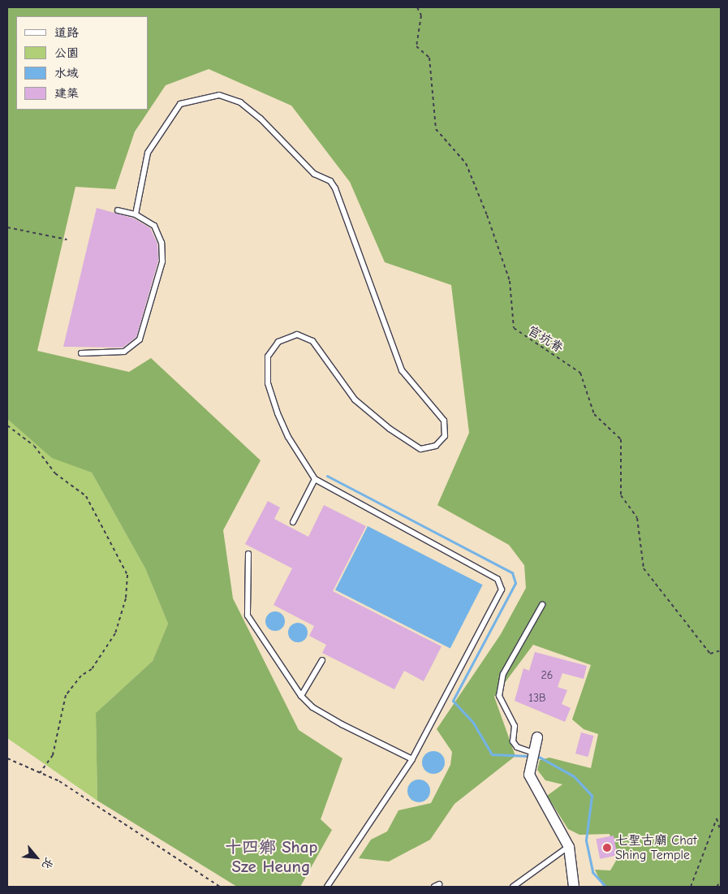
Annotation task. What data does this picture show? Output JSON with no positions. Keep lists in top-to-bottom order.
{
  "streets": {
    "path": ["官坑脊"]
  },
  "districts": ["十四鄉 Shap Sze Heung"],
  "places": ["七聖古廟 Chat Shing Temple"],
  "house_numbers": ["26", "13B"],
  "legend": [
    "道路",
    "公園",
    "水域",
    "建築"
  ],
  "north": "bottom right"
}
